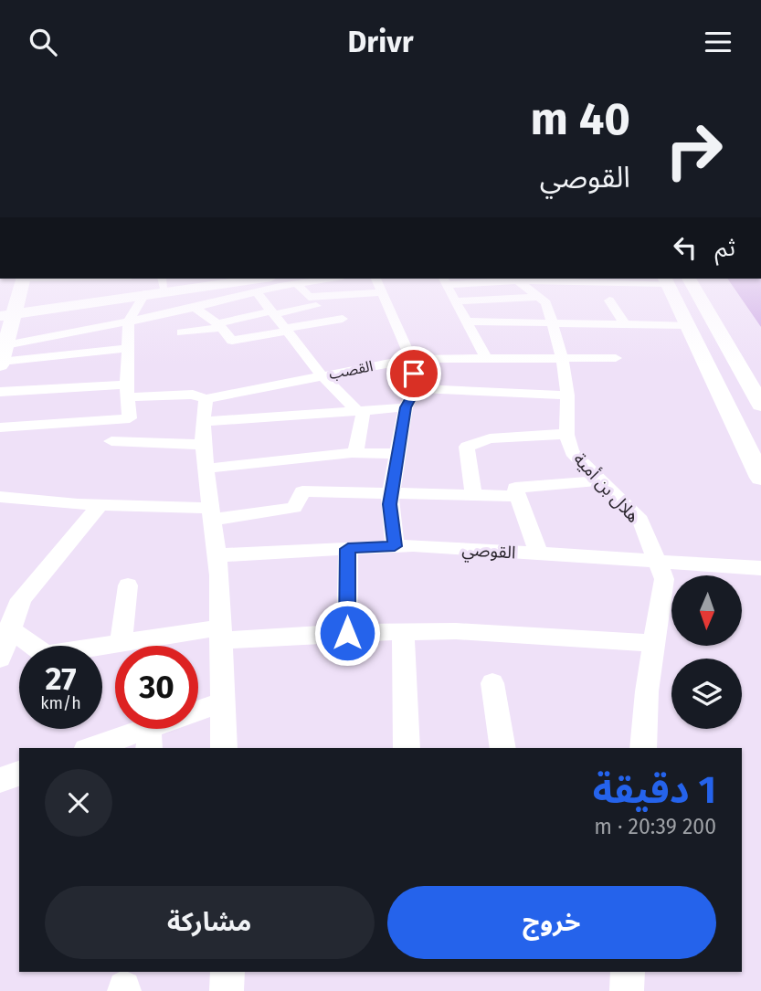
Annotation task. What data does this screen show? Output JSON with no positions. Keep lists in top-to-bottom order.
{
  "streets": {
    "street": ["القصب", "هلال بن أمية", "القوصي"]
  },
  "crossings": [
    ["القصب", "هلال بن أمية"],
    ["هلال بن أمية", "القوصي"]
  ],
  "north": "bottom",
  "page": {
    "header": "Drivr",
    "turn": ["40 m", "القوصي"],
    "then": "ثم",
    "speed": "27 km/h",
    "limit": "30",
    "heading": ["1 دقيقة", "200 m · 20:39"],
    "buttons": ["خروج", "مشاركة"]
  }
}
